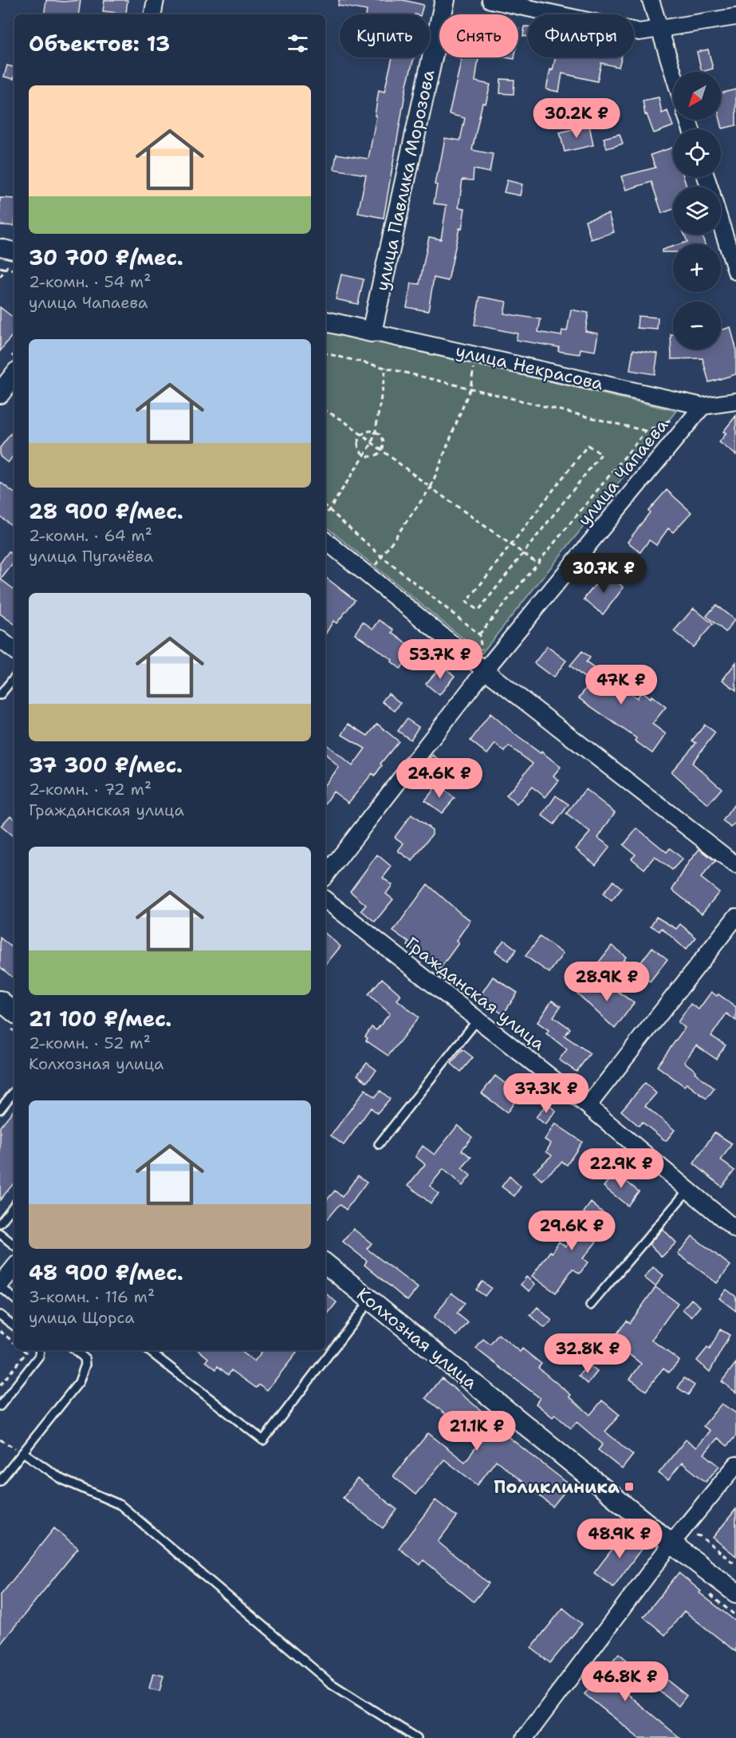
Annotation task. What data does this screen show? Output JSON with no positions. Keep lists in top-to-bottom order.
{
  "streets": {
    "street": [
      "улица Павлика Морозова",
      "улица Некрасова",
      "улица Чапаева",
      "Гражданская улица",
      "Колхозная улица"
    ]
  },
  "crossings": [
    ["улица Павлика Морозова", "улица Некрасова"],
    ["улица Некрасова", "улица Чапаева"]
  ],
  "places": {
    "transit": ["Поликлиника"]
  },
  "north": "bottom left",
  "page": {
    "chip": ["Купить", "Снять", "Фильтры"],
    "heading": "Объектов: 13",
    "map_buttons": ["+", "−"],
    "list": [
      {
        "name": "30 700 ₽/мес.",
        "note": "2-комн. · 54 m² · улица Чапаева"
      },
      {
        "name": "28 900 ₽/мес.",
        "note": "2-комн. · 64 m² · улица Пугачёва"
      },
      {
        "name": "37 300 ₽/мес.",
        "note": "2-комн. · 72 m² · Гражданская улица"
      },
      {
        "name": "21 100 ₽/мес.",
        "note": "2-комн. · 52 m² · Колхозная улица"
      },
      {
        "name": "48 900 ₽/мес.",
        "note": "3-комн. · 116 m² · улица Щорса"
      }
    ],
    "price": [
      "30.2K ₽",
      "30.7K ₽",
      "53.7K ₽",
      "47K ₽",
      "24.6K ₽",
      "28.9K ₽",
      "37.3K ₽",
      "22.9K ₽",
      "29.6K ₽",
      "32.8K ₽",
      "21.1K ₽",
      "48.9K ₽",
      "46.8K ₽"
    ]
  }
}
